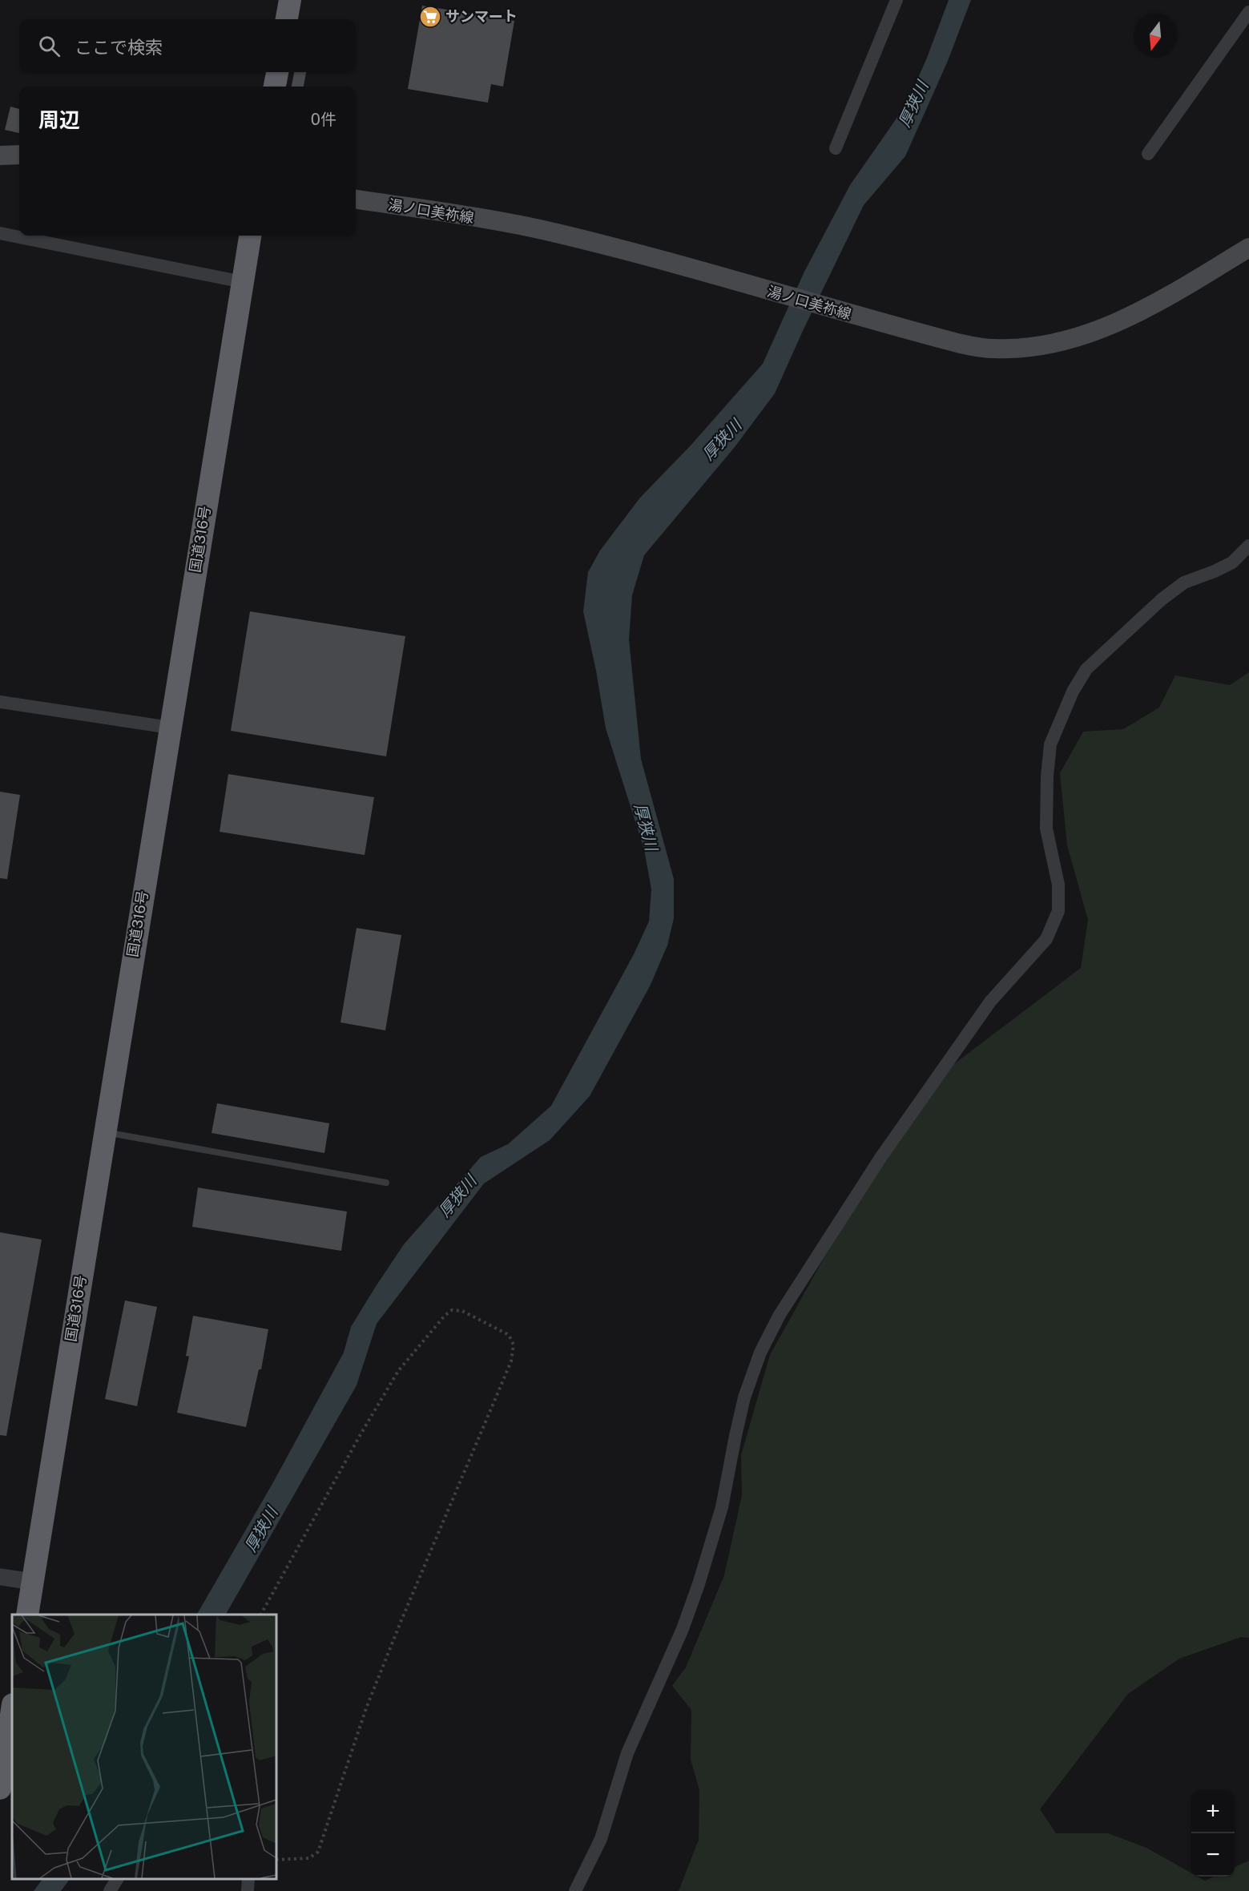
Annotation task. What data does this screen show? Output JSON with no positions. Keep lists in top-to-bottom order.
{
  "streets": {
    "highway": ["国道316号"],
    "main road": ["湯ノ口美祢線"]
  },
  "water": ["厚狭川"],
  "places": {
    "supermarket": ["サンマート"]
  },
  "north": "bottom",
  "page": {
    "search": "ここで検索",
    "heading": ["周辺", "0件"],
    "map_buttons": ["+", "−"]
  }
}
